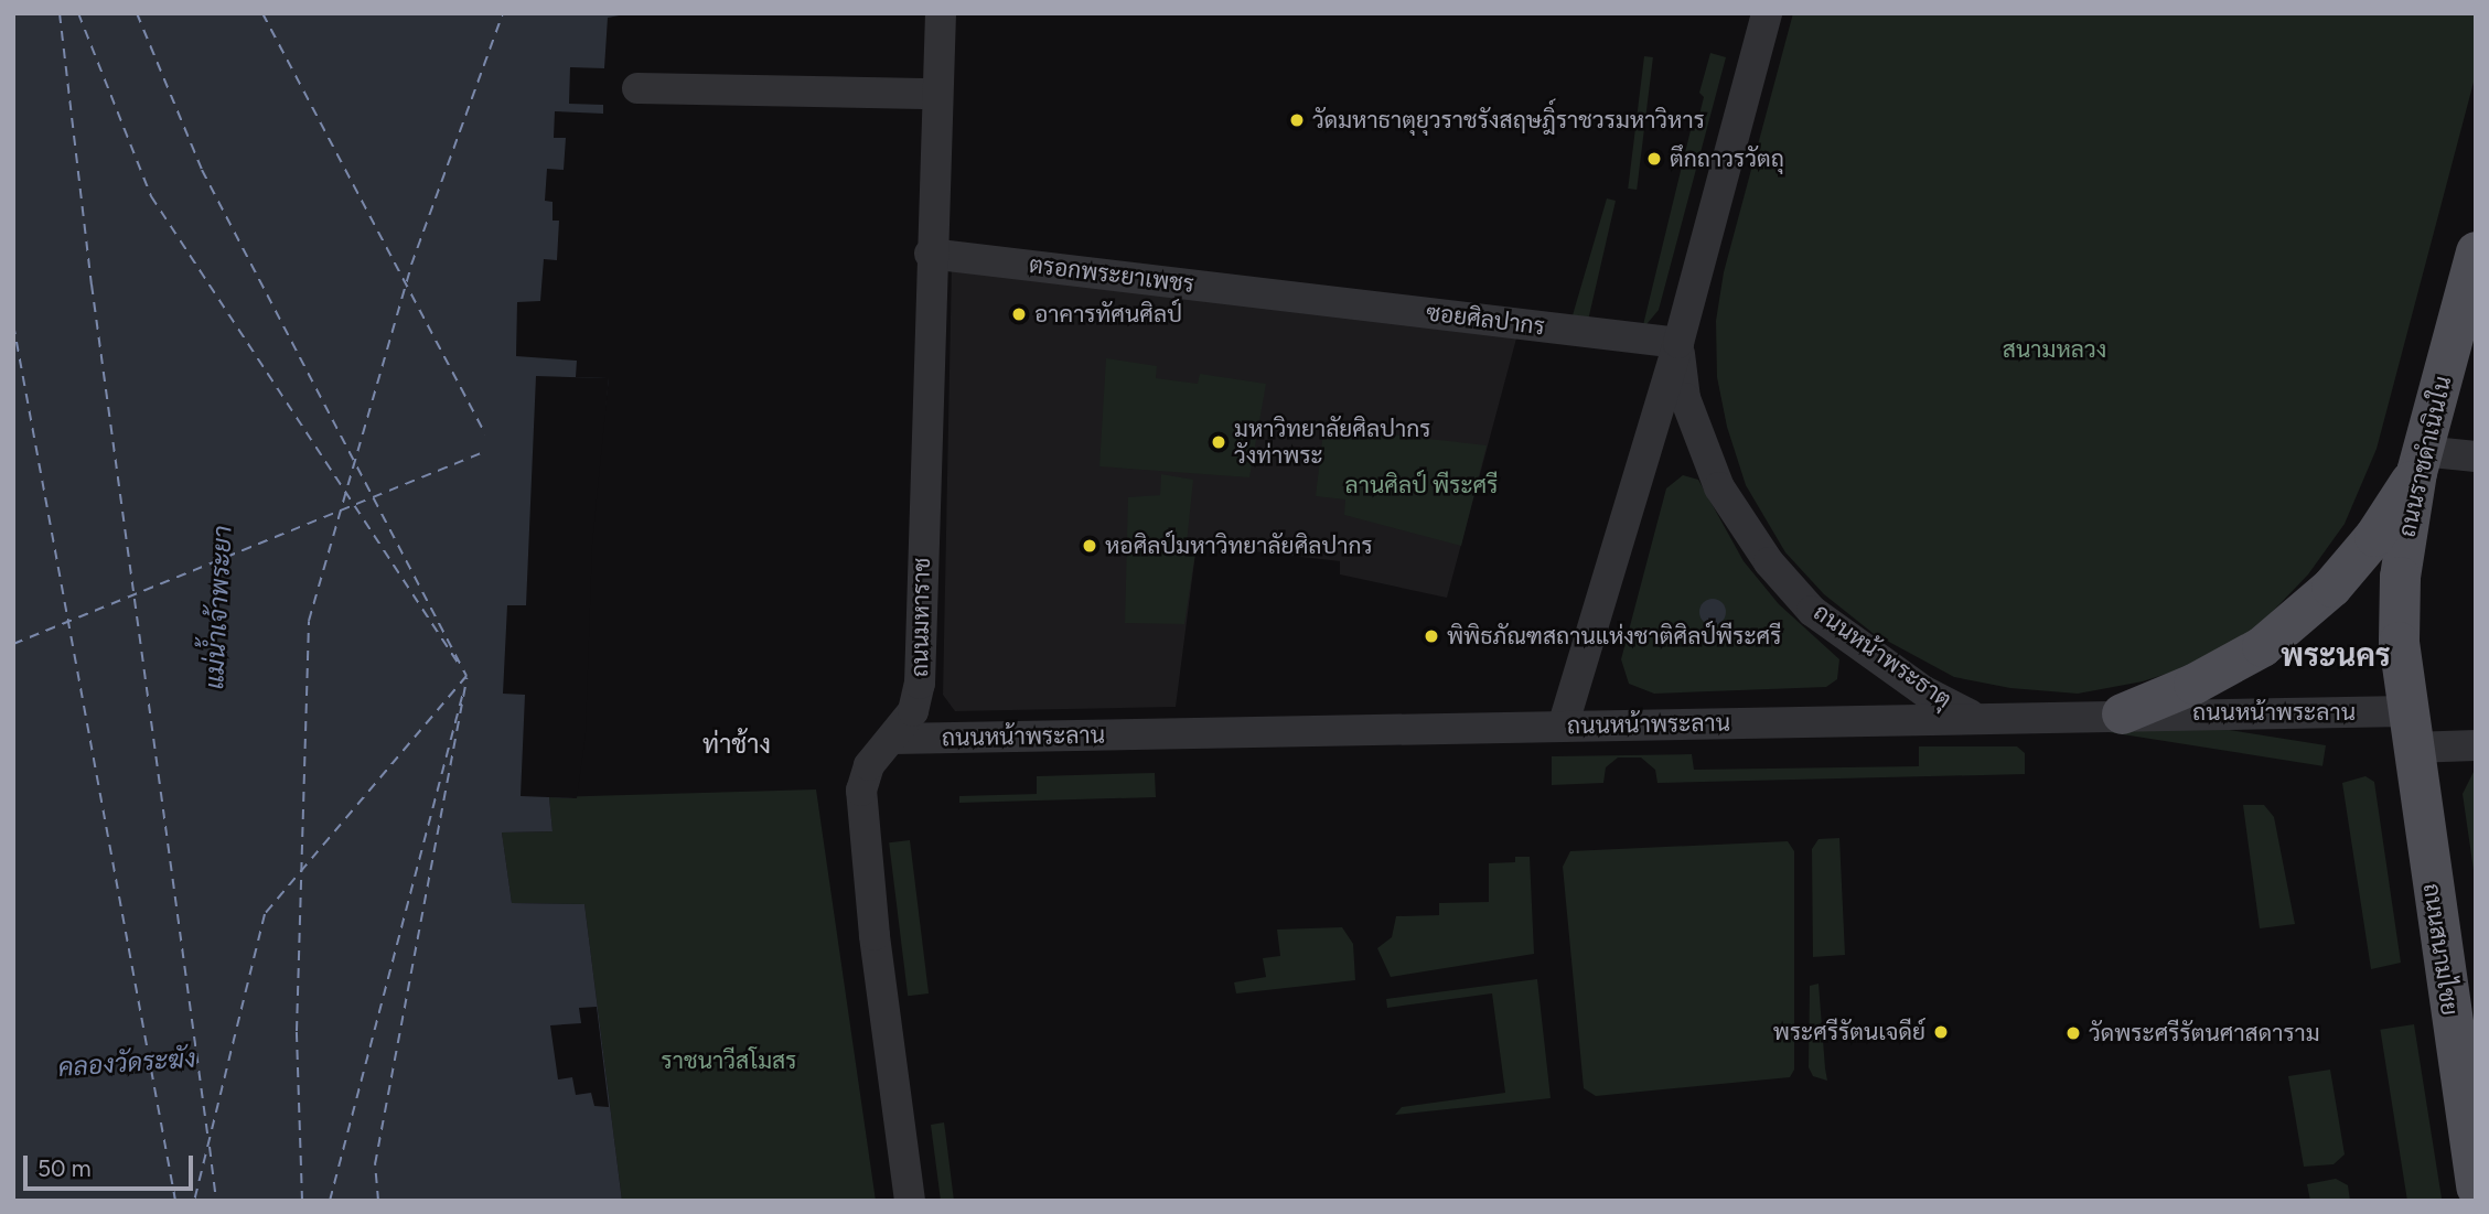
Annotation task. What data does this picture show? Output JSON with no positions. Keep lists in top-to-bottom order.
{
  "streets": {
    "main road": ["ถนนราชดำเนินใน", "ถนนสนามไชย"],
    "street": [
      "ตรอกพระยาเพชร",
      "ซอยศิลปากร",
      "ถนนมหาราช",
      "ถนนหน้าพระธาตุ",
      "ถนนหน้าพระลาน"
    ]
  },
  "crossings": [
    ["ตรอกพระยาเพชร", "ซอยศิลปากร"],
    ["ตรอกพระยาเพชร", "ถนนมหาราช"],
    ["ซอยศิลปากร", "ถนนหน้าพระธาตุ"],
    ["ถนนราชดำเนินใน", "ถนนหน้าพระลาน"],
    ["ถนนราชดำเนินใน", "ถนนสนามไชย"],
    ["ถนนมหาราช", "ถนนหน้าพระลาน"],
    ["ถนนหน้าพระธาตุ", "ถนนหน้าพระลาน"],
    ["ถนนหน้าพระลาน", "ถนนสนามไชย"]
  ],
  "districts": ["พระนคร", "ท่าช้าง"],
  "water": ["แม่น้ำเจ้าพระยา", "คลองวัดระฆัง"],
  "parks": ["สนามหลวง", "ลานศิลป์ พีระศรี", "ราชนาวีสโมสร"],
  "places": [
    "วัดมหาธาตุยุวราชรังสฤษฎิ์ราชวรมหาวิหาร",
    "ตึกถาวรวัตถุ",
    "อาคารทัศนศิลป์",
    "มหาวิทยาลัยศิลปากร วังท่าพระ",
    "หอศิลป์มหาวิทยาลัยศิลปากร",
    "พิพิธภัณฑสถานแห่งชาติศิลป์พีระศรี",
    "พระศรีรัตนเจดีย์",
    "วัดพระศรีรัตนศาสดาราม"
  ],
  "scale_bar": "50 m"
}
